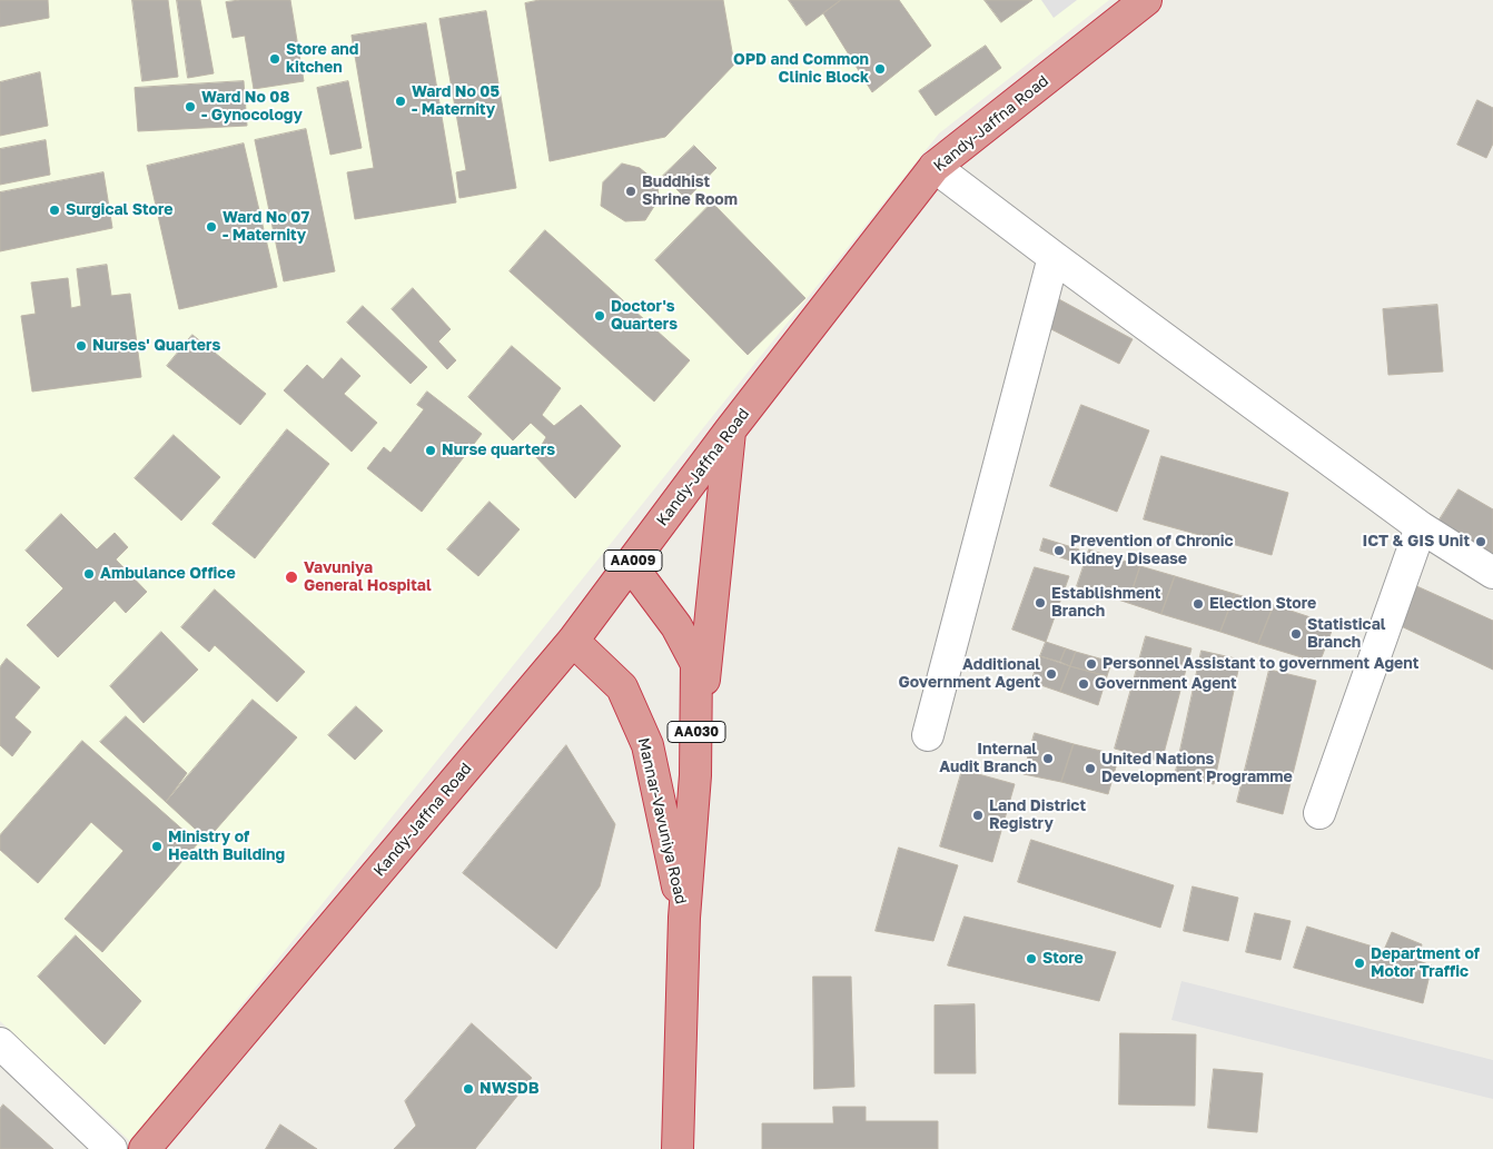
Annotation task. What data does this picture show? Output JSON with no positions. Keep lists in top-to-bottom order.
{
  "streets": {
    "highway": [
      "Kandy-Jaffna Road",
      "AA009",
      "AA030",
      "Mannar-Vavuniya Road"
    ]
  },
  "crossings": [
    ["Kandy-Jaffna Road", "Mannar-Vavuniya Road"],
    ["AA030", "Mannar-Vavuniya Road"]
  ],
  "places": [
    "Store and kitchen",
    "OPD and Common Clinic Block",
    "Ward No 05 - Maternity",
    "Ward No 08 - Gynocology",
    "Buddhist Shrine Room",
    "Surgical Store",
    "Ward No 07 - Maternity",
    "Doctor's Quarters",
    "Nurses' Quarters",
    "Nurse quarters",
    "ICT & GIS Unit",
    "Prevention of Chronic Kidney Disease",
    "Ambulance Office",
    "Vavuniya General Hospital",
    "Establishment Branch",
    "Election Store",
    "Statistical Branch",
    "Personnel Assistant to government Agent",
    "Additional Government Agent",
    "Government Agent",
    "Internal Audit Branch",
    "United Nations Development Programme",
    "Land District Registry",
    "Ministry of Health Building",
    "Store",
    "Department of Motor Traffic",
    "NWSDB"
  ]
}
